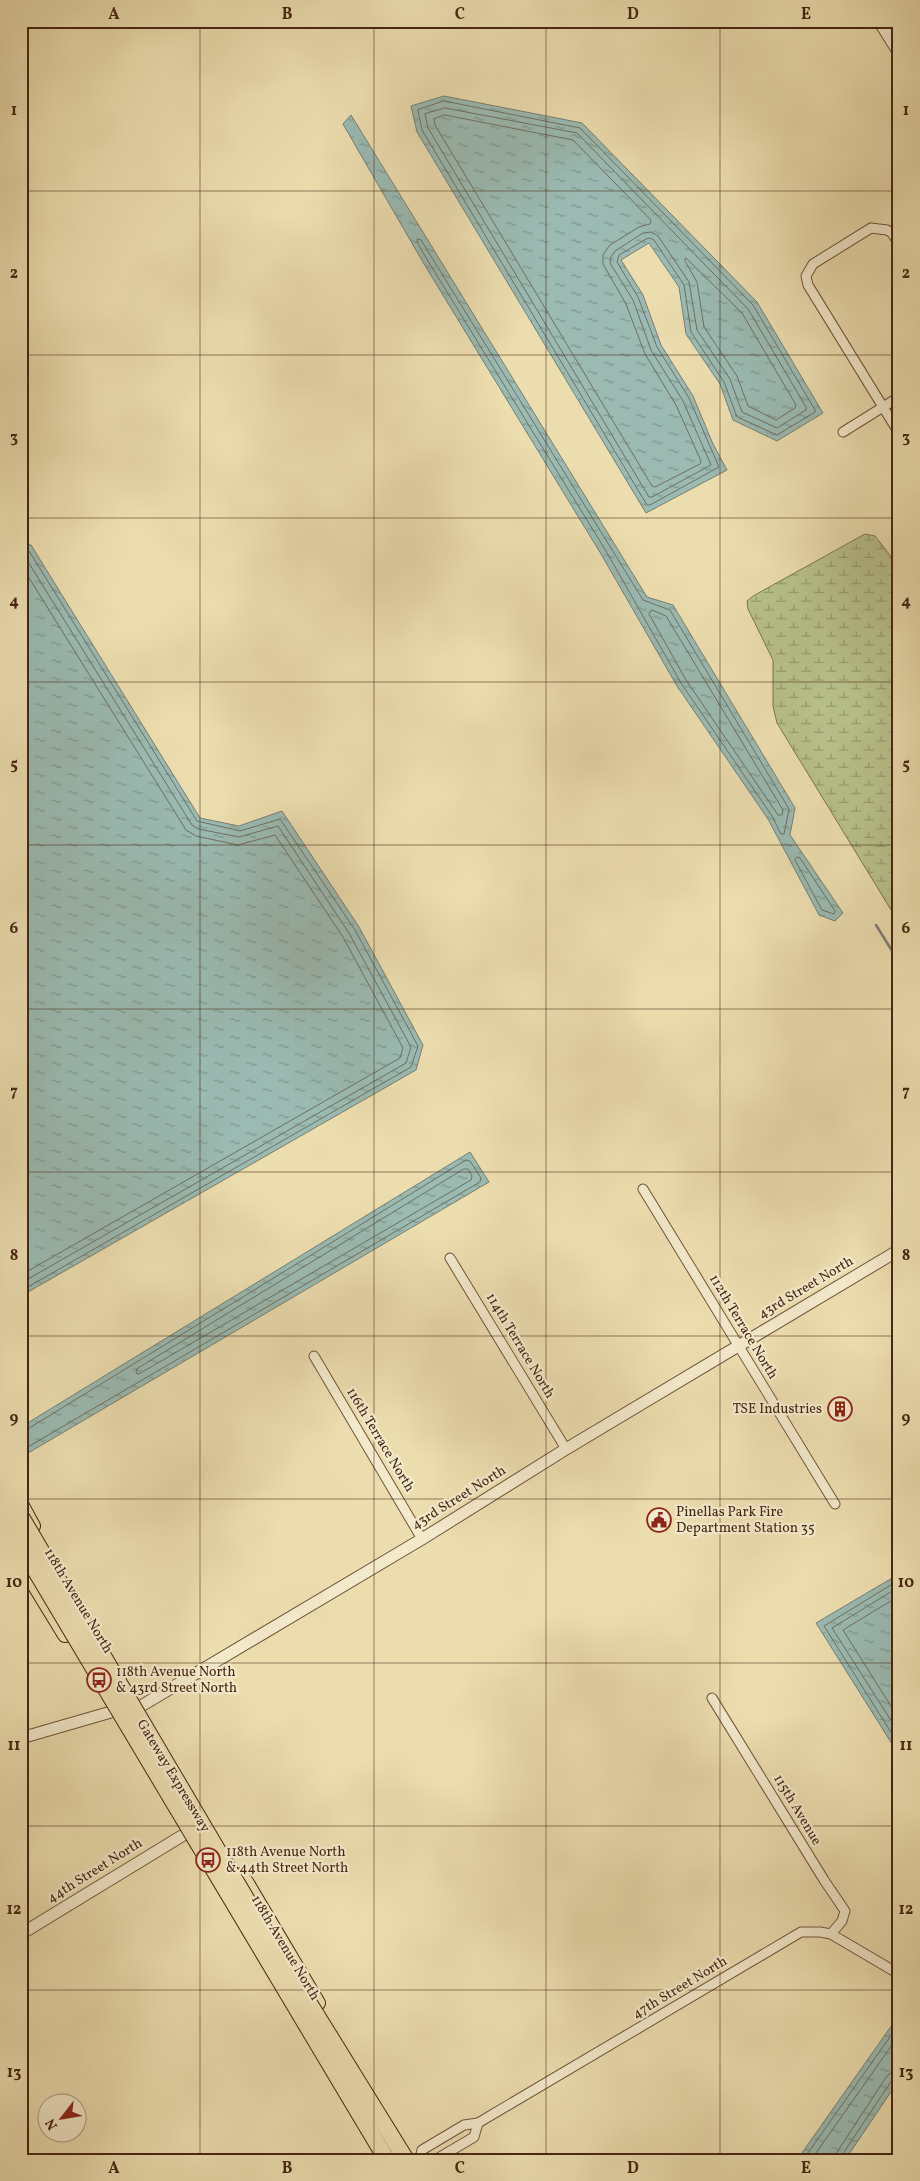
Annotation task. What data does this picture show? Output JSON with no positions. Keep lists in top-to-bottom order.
{
  "streets": {
    "highway": ["Gateway Expressway"],
    "main road": ["118th Avenue North"],
    "street": [
      "43rd Street North",
      "112th Terrace North",
      "114th Terrace North",
      "116th Terrace North",
      "115th Avenue",
      "44th Street North",
      "47th Street North"
    ]
  },
  "crossings": [
    ["43rd Street North", "112th Terrace North"],
    ["43rd Street North", "114th Terrace North"],
    ["43rd Street North", "116th Terrace North"],
    ["43rd Street North", "118th Avenue North"],
    ["118th Avenue North", "44th Street North"],
    ["115th Avenue", "47th Street North"]
  ],
  "places": {
    "building": ["TSE Industries"],
    "public building": ["Pinellas Park Fire Department Station 35"],
    "bus stop": ["118th Avenue North & 43rd Street North", "118th Avenue North & 44th Street North"]
  },
  "north": "bottom left",
  "grid": {
    "columns": [
      "A",
      "B",
      "C",
      "D",
      "E"
    ],
    "rows": [
      "1",
      "2",
      "3",
      "4",
      "5",
      "6",
      "7",
      "8",
      "9",
      "10",
      "11",
      "12",
      "13"
    ]
  }
}
